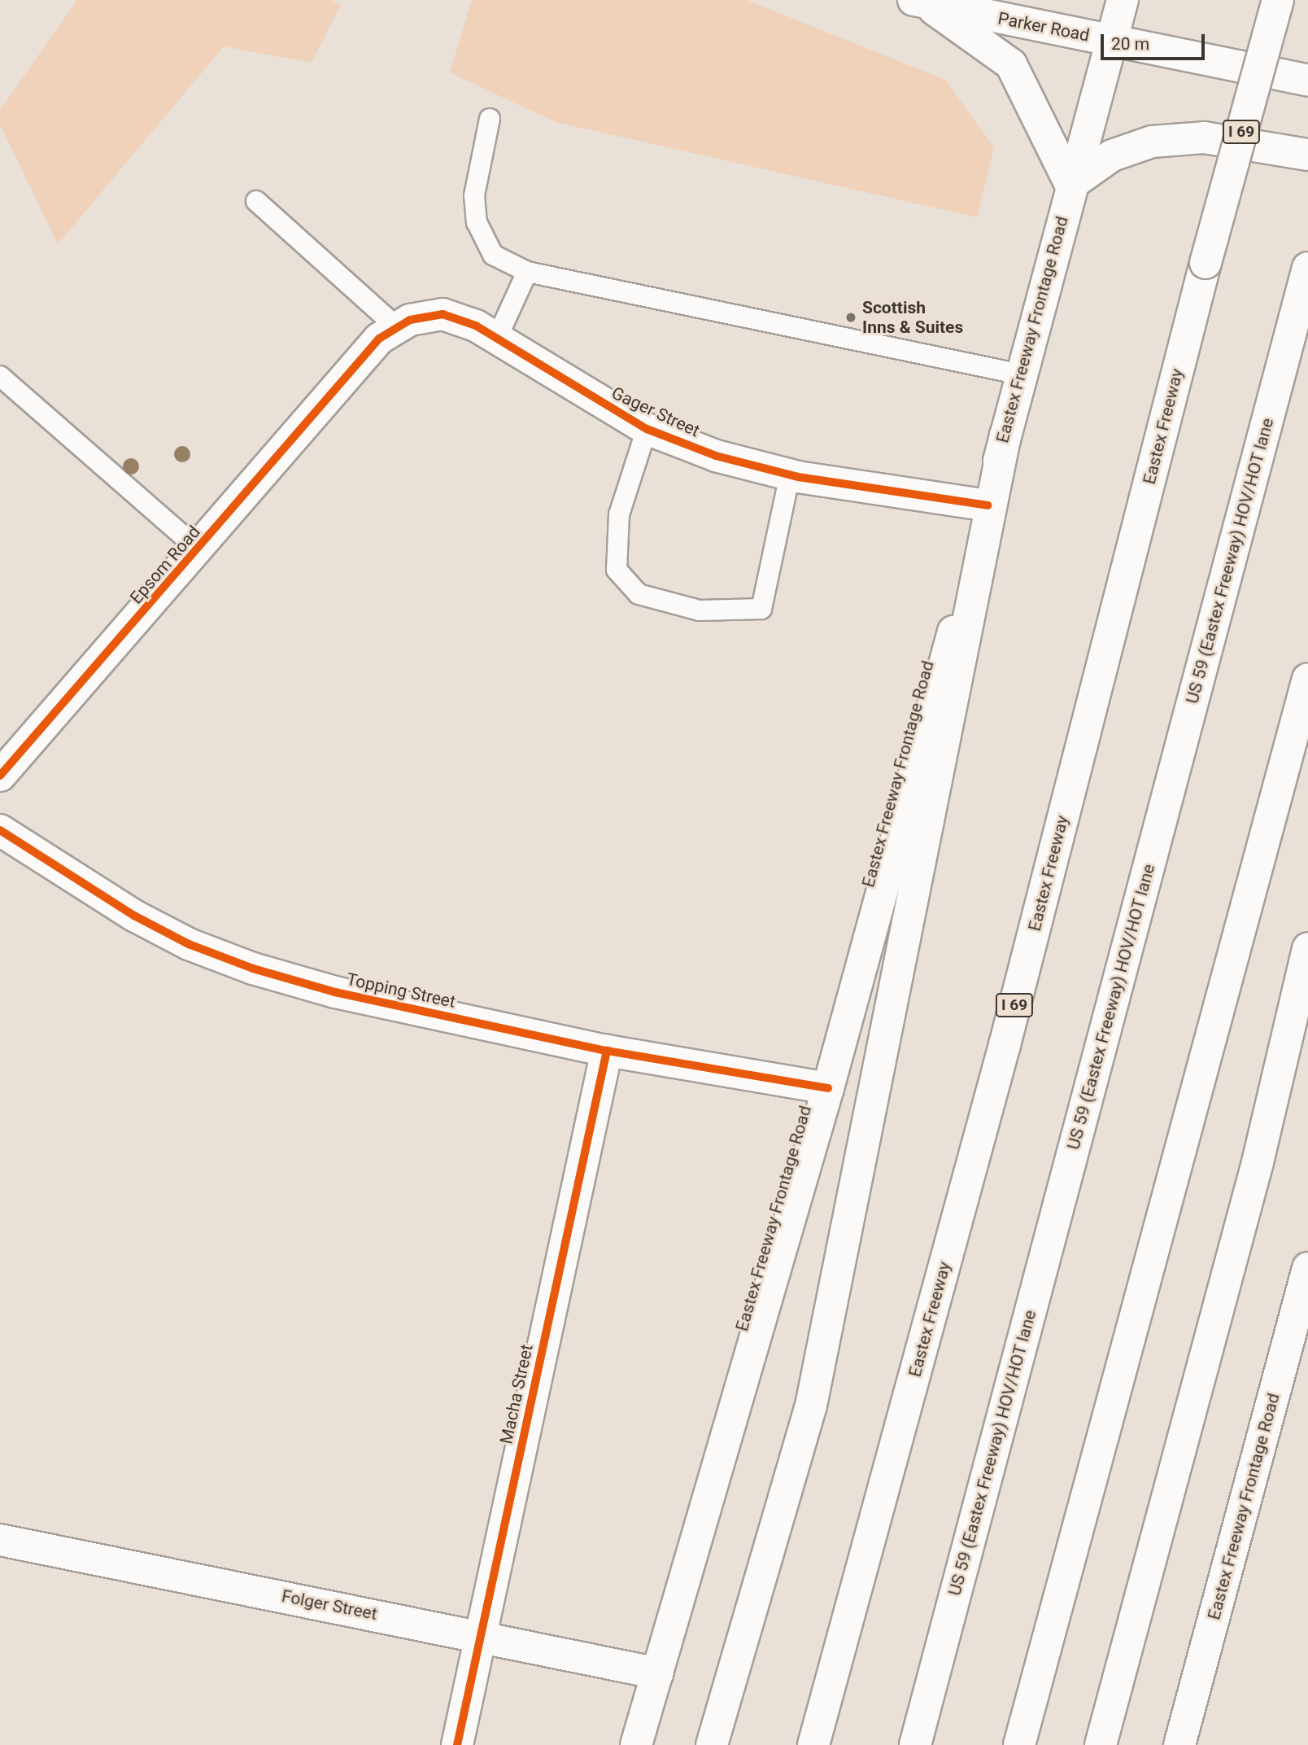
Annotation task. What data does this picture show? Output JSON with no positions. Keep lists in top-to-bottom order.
{
  "streets": {
    "main road": [
      "Parker Road",
      "I 69",
      "Eastex Freeway Frontage Road",
      "Gager Street",
      "Eastex Freeway",
      "US 59 (Eastex Freeway) HOV/HOT lane",
      "Epsom Road",
      "Topping Street",
      "Macha Street",
      "Folger Street"
    ]
  },
  "crossings": [
    ["Parker Road", "Eastex Freeway Frontage Road"],
    ["Eastex Freeway Frontage Road", "Gager Street"],
    ["Eastex Freeway Frontage Road", "Topping Street"],
    ["Eastex Freeway Frontage Road", "Folger Street"],
    ["Gager Street", "Epsom Road"],
    ["Topping Street", "Macha Street"],
    ["Macha Street", "Folger Street"]
  ],
  "places": ["Scottish Inns & Suites"],
  "scale_bar": "20 m"
}
